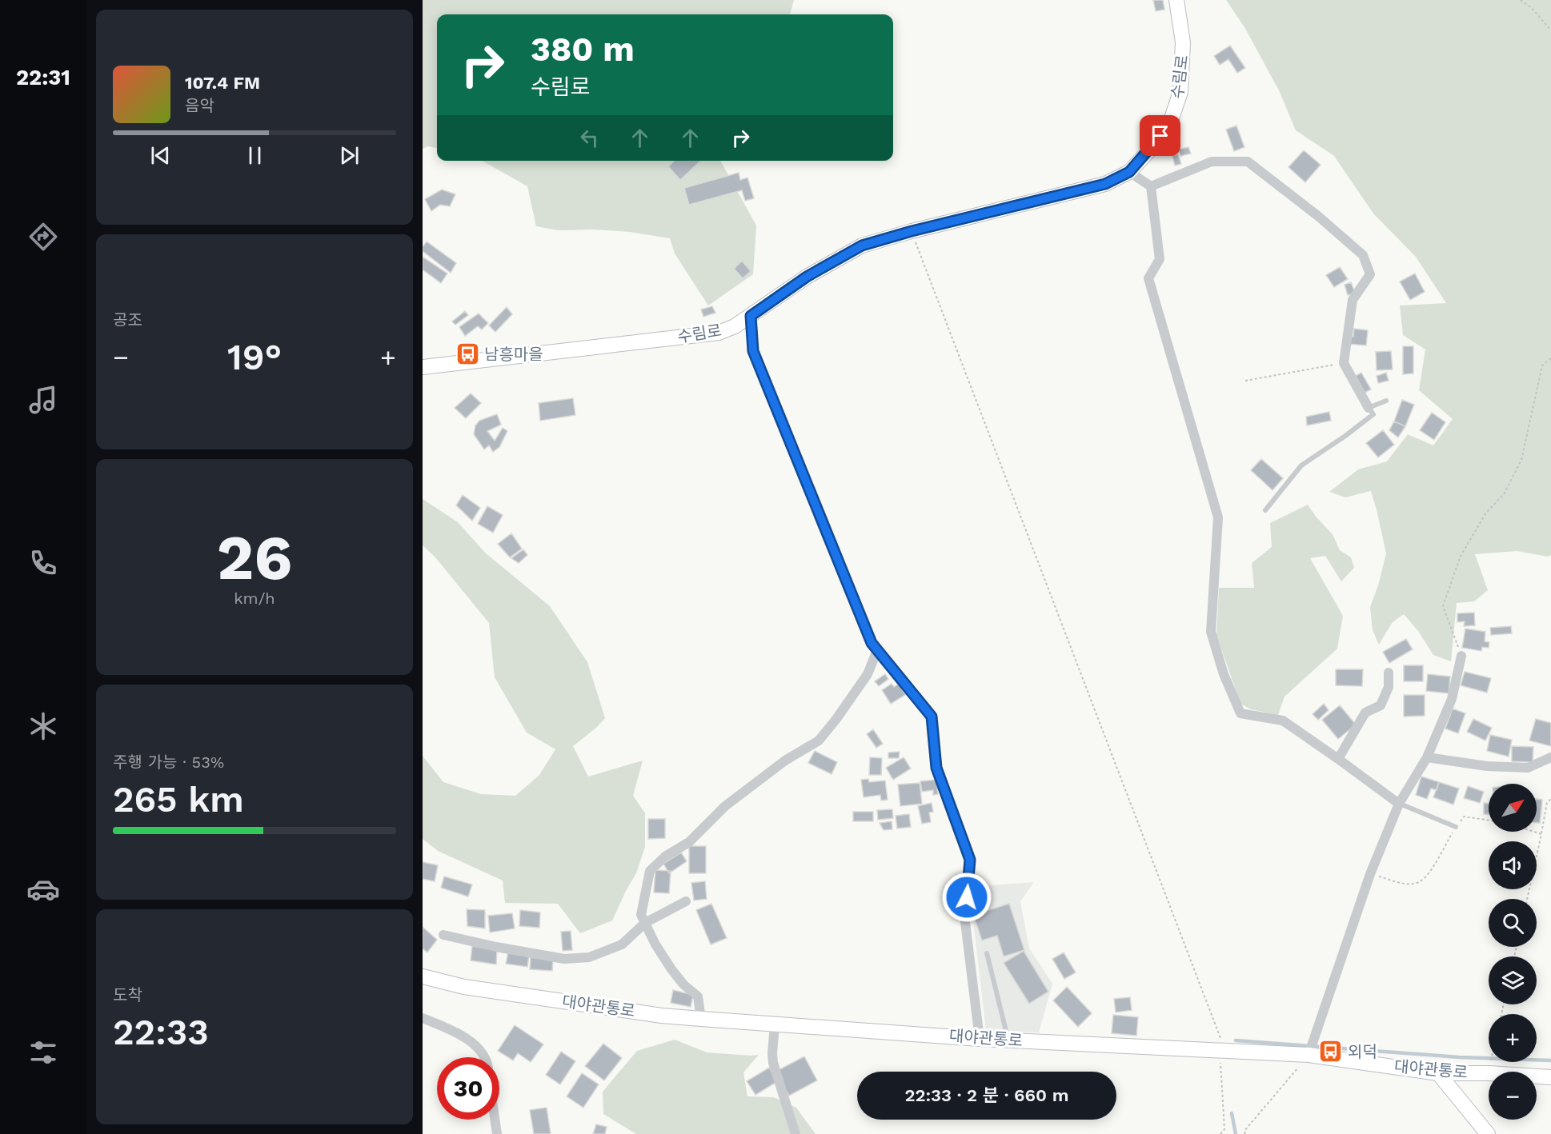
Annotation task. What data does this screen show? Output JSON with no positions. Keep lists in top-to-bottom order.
{
  "streets": {
    "main road": ["수림로", "대야관통로"]
  },
  "places": {
    "bus stop": ["남흥마을", "외덕"]
  },
  "north": "top right",
  "page": {
    "tabs": "22:31",
    "turn": ["380 m", "수림로"],
    "song": ["107.4 FM", "음악"],
    "tile": [
      "공조",
      ["26", "km/h"],
      ["주행 가능 · 53%", "265 km"],
      ["도착", "22:33"]
    ],
    "heat": ["−", "19°", "+"],
    "map_buttons": ["+", "−"],
    "limit": "30",
    "trip": "22:33 · 2 분 · 660 m"
  }
}
